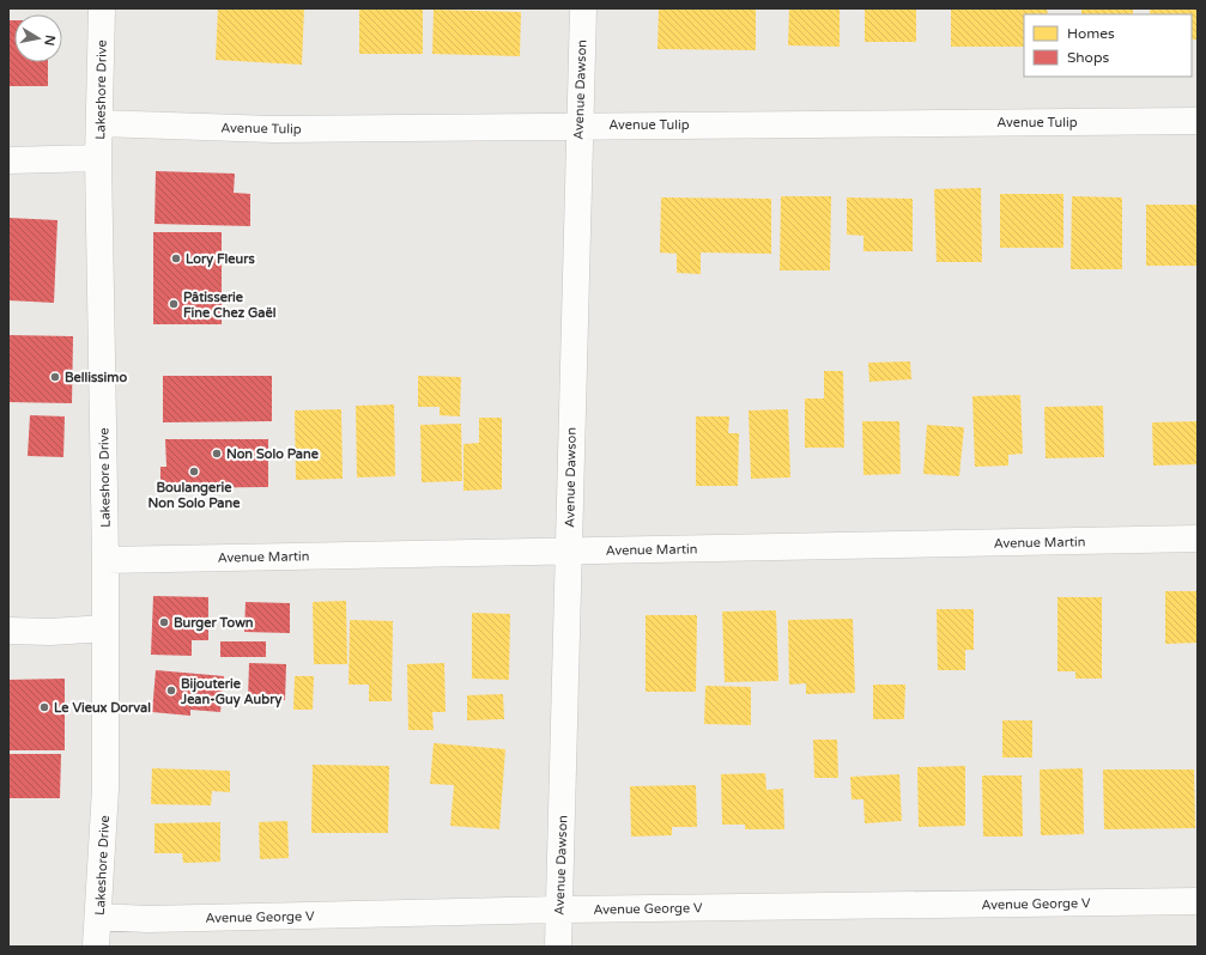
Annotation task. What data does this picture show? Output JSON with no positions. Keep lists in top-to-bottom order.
{
  "streets": {
    "street": [
      "Lakeshore Drive",
      "Avenue Dawson",
      "Avenue Tulip",
      "Avenue Martin",
      "Avenue George V"
    ]
  },
  "crossings": [
    ["Lakeshore Drive", "Avenue Tulip"],
    ["Lakeshore Drive", "Avenue Martin"],
    ["Lakeshore Drive", "Avenue George V"],
    ["Avenue Dawson", "Avenue Tulip"],
    ["Avenue Dawson", "Avenue Martin"],
    ["Avenue Dawson", "Avenue George V"]
  ],
  "places": [
    "Lory Fleurs",
    "Pâtisserie Fine Chez Gaël",
    "Bellissimo",
    "Non Solo Pane",
    "Boulangerie Non Solo Pane",
    "Burger Town",
    "Bijouterie Jean-Guy Aubry",
    "Le Vieux Dorval"
  ],
  "legend": ["Homes", "Shops"],
  "north": "right"
}
